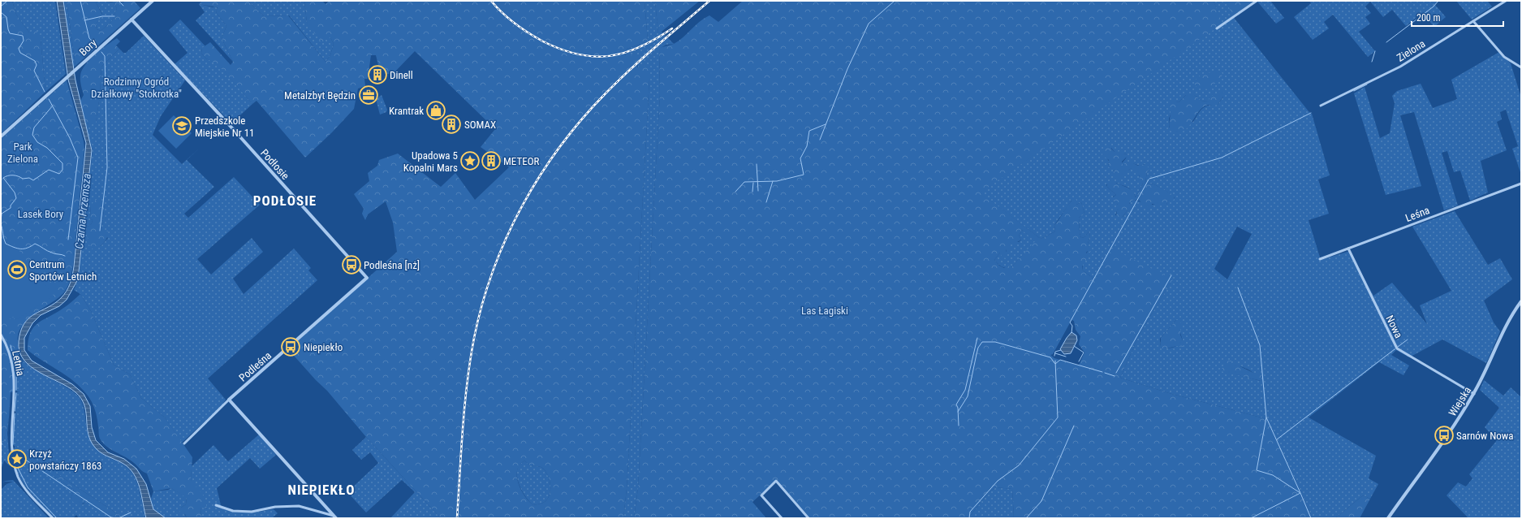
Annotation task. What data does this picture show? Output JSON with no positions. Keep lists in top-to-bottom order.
{
  "streets": {
    "street": [
      "Bory",
      "Zielona",
      "Podłosie",
      "Leśna",
      "Nowa",
      "Letnia",
      "Podleśna",
      "Wiejska"
    ]
  },
  "crossings": [
    ["Bory", "Podłosie"],
    ["Podłosie", "Podleśna"],
    ["Leśna", "Nowa"],
    ["Nowa", "Wiejska"]
  ],
  "districts": ["PODŁOSIE", "NIEPIEKŁO"],
  "water": ["Czarna Przemsza"],
  "parks": [
    "Rodzinny Ogród Działkowy \"Stokrotka\"",
    "Park Zielona",
    "Lasek Bory",
    "Las Łagiski"
  ],
  "places": {
    "building": ["Dinell", "SOMAX", "METEOR"],
    "office": ["Metalzbyt Będzin"],
    "shop": ["Krantrak"],
    "school or university": ["Przedszkole Miejskie Nr 11"],
    "place": ["Upadowa 5 Kopalni Mars", "Krzyż powstańczy 1863"],
    "bus stop": ["Podleśna [nż]", "Niepiekło", "Sarnów Nowa"],
    "sports": ["Centrum Sportów Letnich"]
  },
  "scale_bar": "200 m"
}
